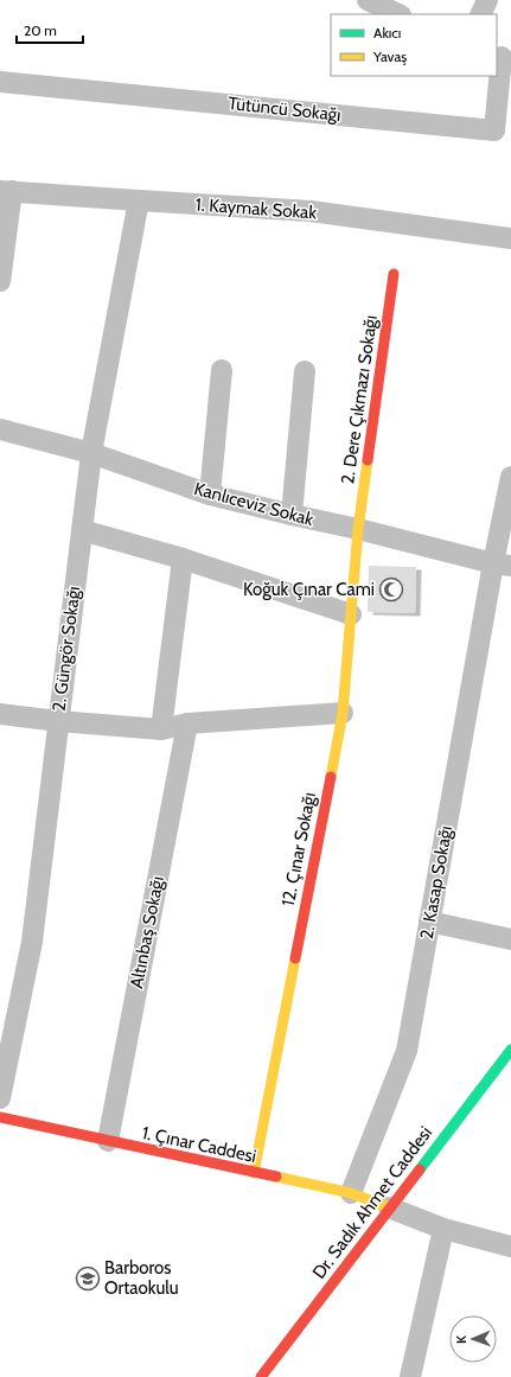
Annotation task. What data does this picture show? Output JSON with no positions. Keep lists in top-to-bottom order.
{
  "streets": {
    "street": [
      "Tütüncü Sokağı",
      "1. Kaymak Sokak",
      "2. Dere Çıkmazı Sokağı",
      "Kanlıceviz Sokak",
      "2. Güngör Sokağı",
      "12. Çınar Sokağı",
      "2. Kasap Sokağı",
      "Altınbaş Sokağı",
      "1. Çınar Caddesi",
      "Dr. Sadık Ahmet Caddesi"
    ]
  },
  "crossings": [
    ["1. Kaymak Sokak", "2. Güngör Sokağı"],
    ["2. Dere Çıkmazı Sokağı", "Kanlıceviz Sokak"],
    ["2. Dere Çıkmazı Sokağı", "12. Çınar Sokağı"],
    ["Kanlıceviz Sokak", "2. Güngör Sokağı"],
    ["Kanlıceviz Sokak", "12. Çınar Sokağı"],
    ["Kanlıceviz Sokak", "2. Kasap Sokağı"],
    ["12. Çınar Sokağı", "1. Çınar Caddesi"],
    ["2. Kasap Sokağı", "1. Çınar Caddesi"],
    ["Altınbaş Sokağı", "1. Çınar Caddesi"],
    ["1. Çınar Caddesi", "Dr. Sadık Ahmet Caddesi"]
  ],
  "places": {
    "mosque": ["Koğuk Çınar Cami"],
    "school or university": ["Barboros Ortaokulu"]
  },
  "legend": ["Akıcı", "Yavaş"],
  "scale_bar": "20 m",
  "north": "left"
}
